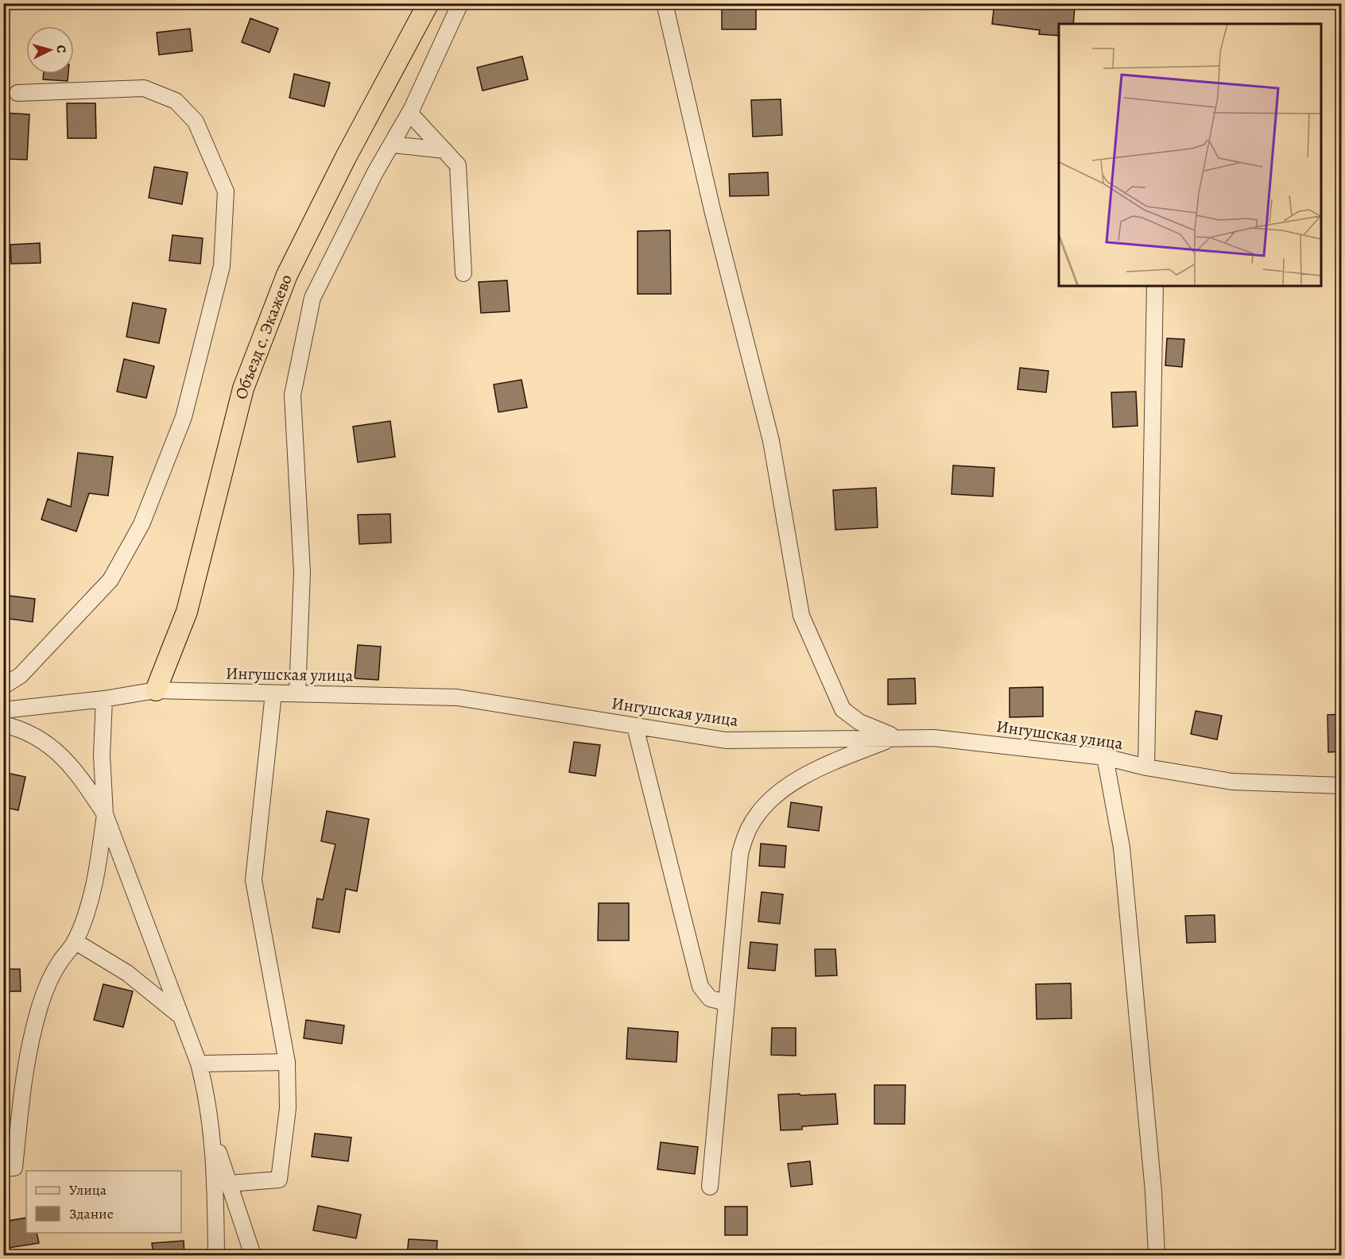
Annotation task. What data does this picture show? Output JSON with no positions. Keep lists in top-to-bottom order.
{
  "streets": {
    "main road": ["Объезд с. Экажево"],
    "street": ["Ингушская улица"]
  },
  "crossings": [
    ["Объезд с. Экажево", "Ингушская улица"]
  ],
  "legend": ["Улица", "Здание"],
  "north": "right"
}
